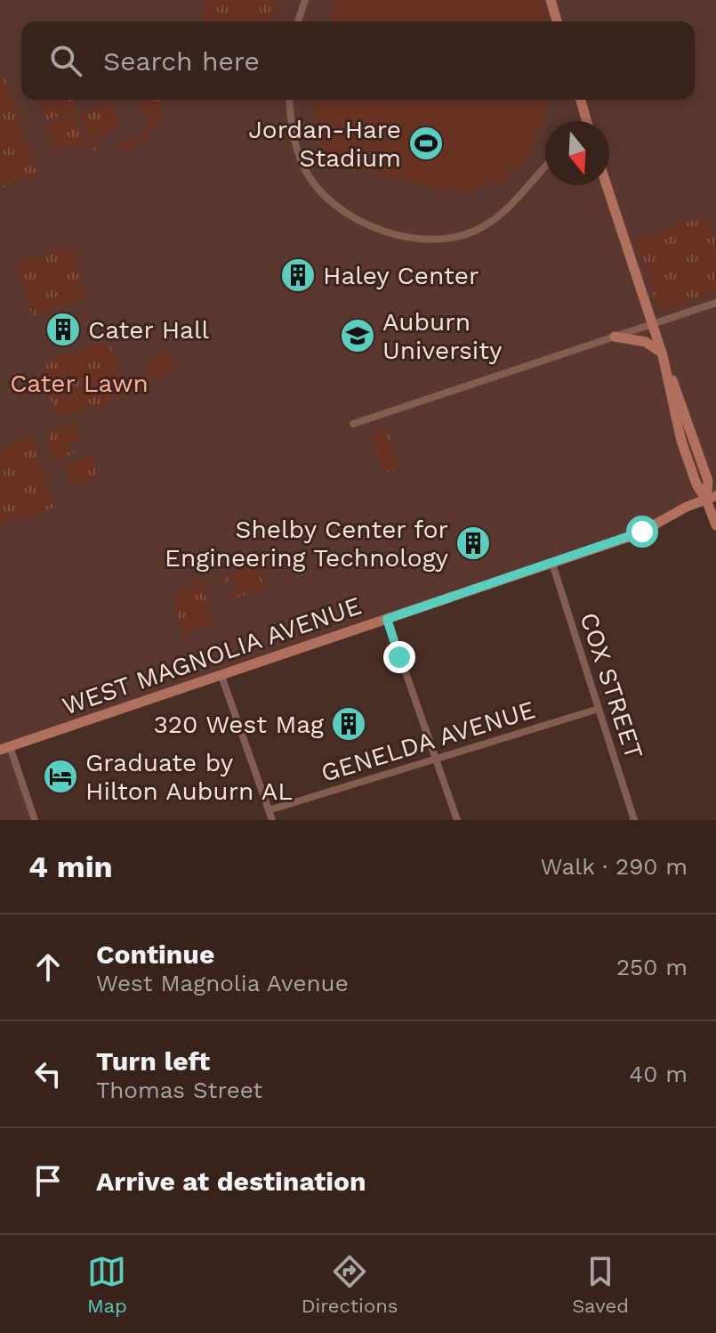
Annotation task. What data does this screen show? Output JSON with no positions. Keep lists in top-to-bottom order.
{
  "streets": {
    "street": ["WEST MAGNOLIA AVENUE", "COX STREET", "GENELDA AVENUE"]
  },
  "crossings": [
    ["WEST MAGNOLIA AVENUE", "COX STREET"],
    ["COX STREET", "GENELDA AVENUE"]
  ],
  "parks": ["Cater Lawn"],
  "places": {
    "sports": ["Jordan-Hare Stadium"],
    "building": [
      "Haley Center",
      "Cater Hall",
      "Shelby Center for Engineering Technology",
      "320 West Mag"
    ],
    "school or university": ["Auburn University"],
    "hotel": ["Graduate by Hilton Auburn AL"]
  },
  "north": "bottom",
  "page": {
    "search": "Search here",
    "heading": ["4 min", "Walk · 290 m"],
    "list": [
      ["Continue", "West Magnolia Avenue", "250 m"],
      ["Turn left", "Thomas Street", "40 m"],
      "Arrive at destination"
    ],
    "nav": ["Map", "Directions", "Saved"]
  }
}
